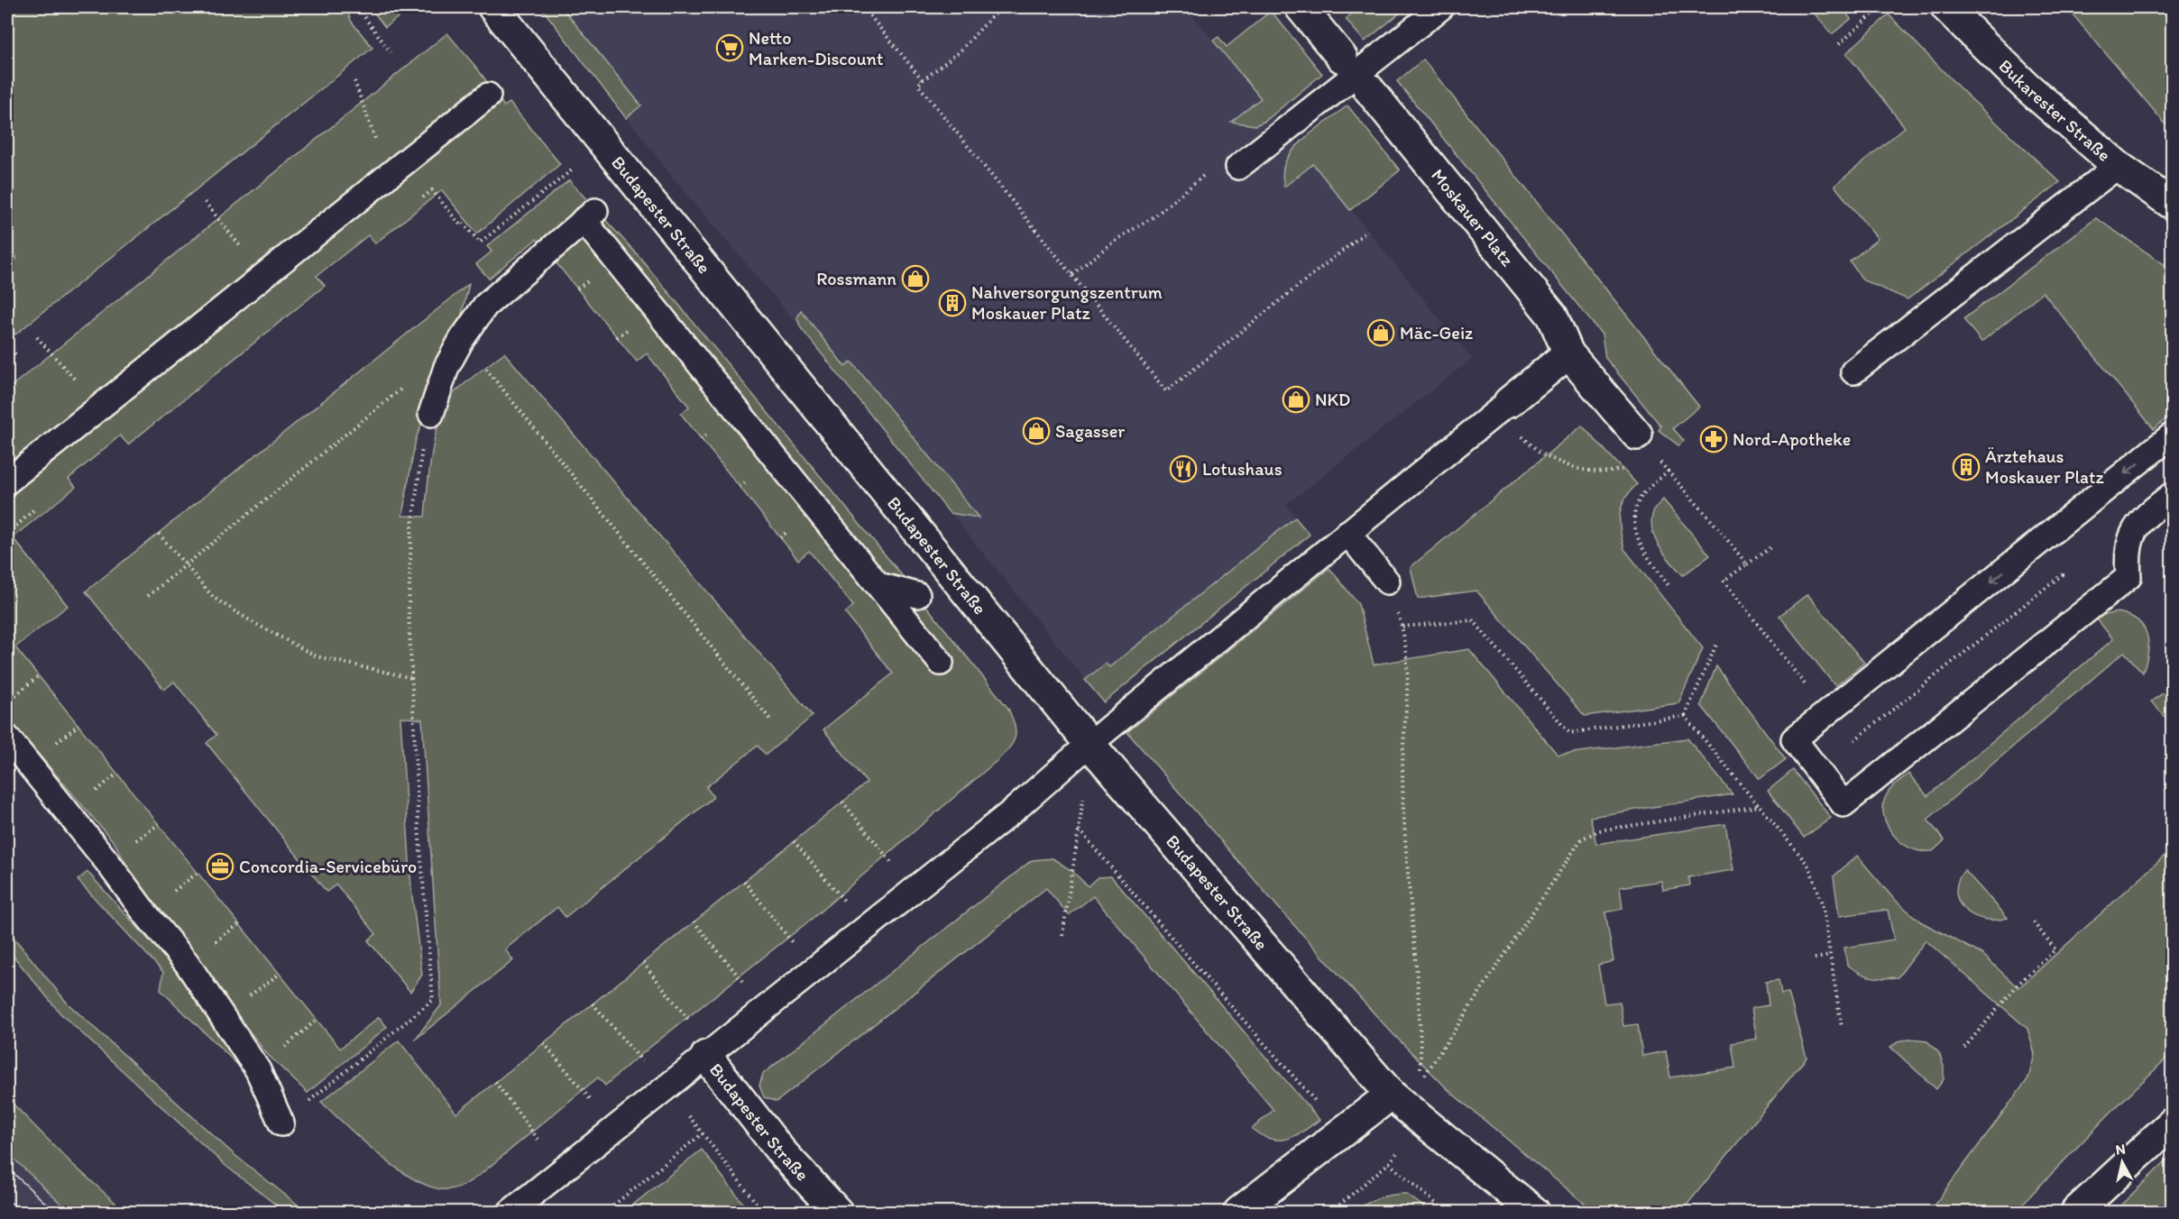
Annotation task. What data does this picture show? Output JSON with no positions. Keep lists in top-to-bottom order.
{
  "streets": {
    "street": ["Bukarester Straße", "Budapester Straße", "Moskauer Platz"]
  },
  "places": {
    "supermarket": ["Netto Marken-Discount"],
    "shop": [
      "Rossmann",
      "Mäc-Geiz",
      "NKD",
      "Sagasser"
    ],
    "building": ["Nahversorgungszentrum Moskauer Platz", "Ärztehaus Moskauer Platz"],
    "pharmacy": ["Nord-Apotheke"],
    "restaurant": ["Lotushaus"],
    "office": ["Concordia-Servicebüro"]
  },
  "north": "top"
}
